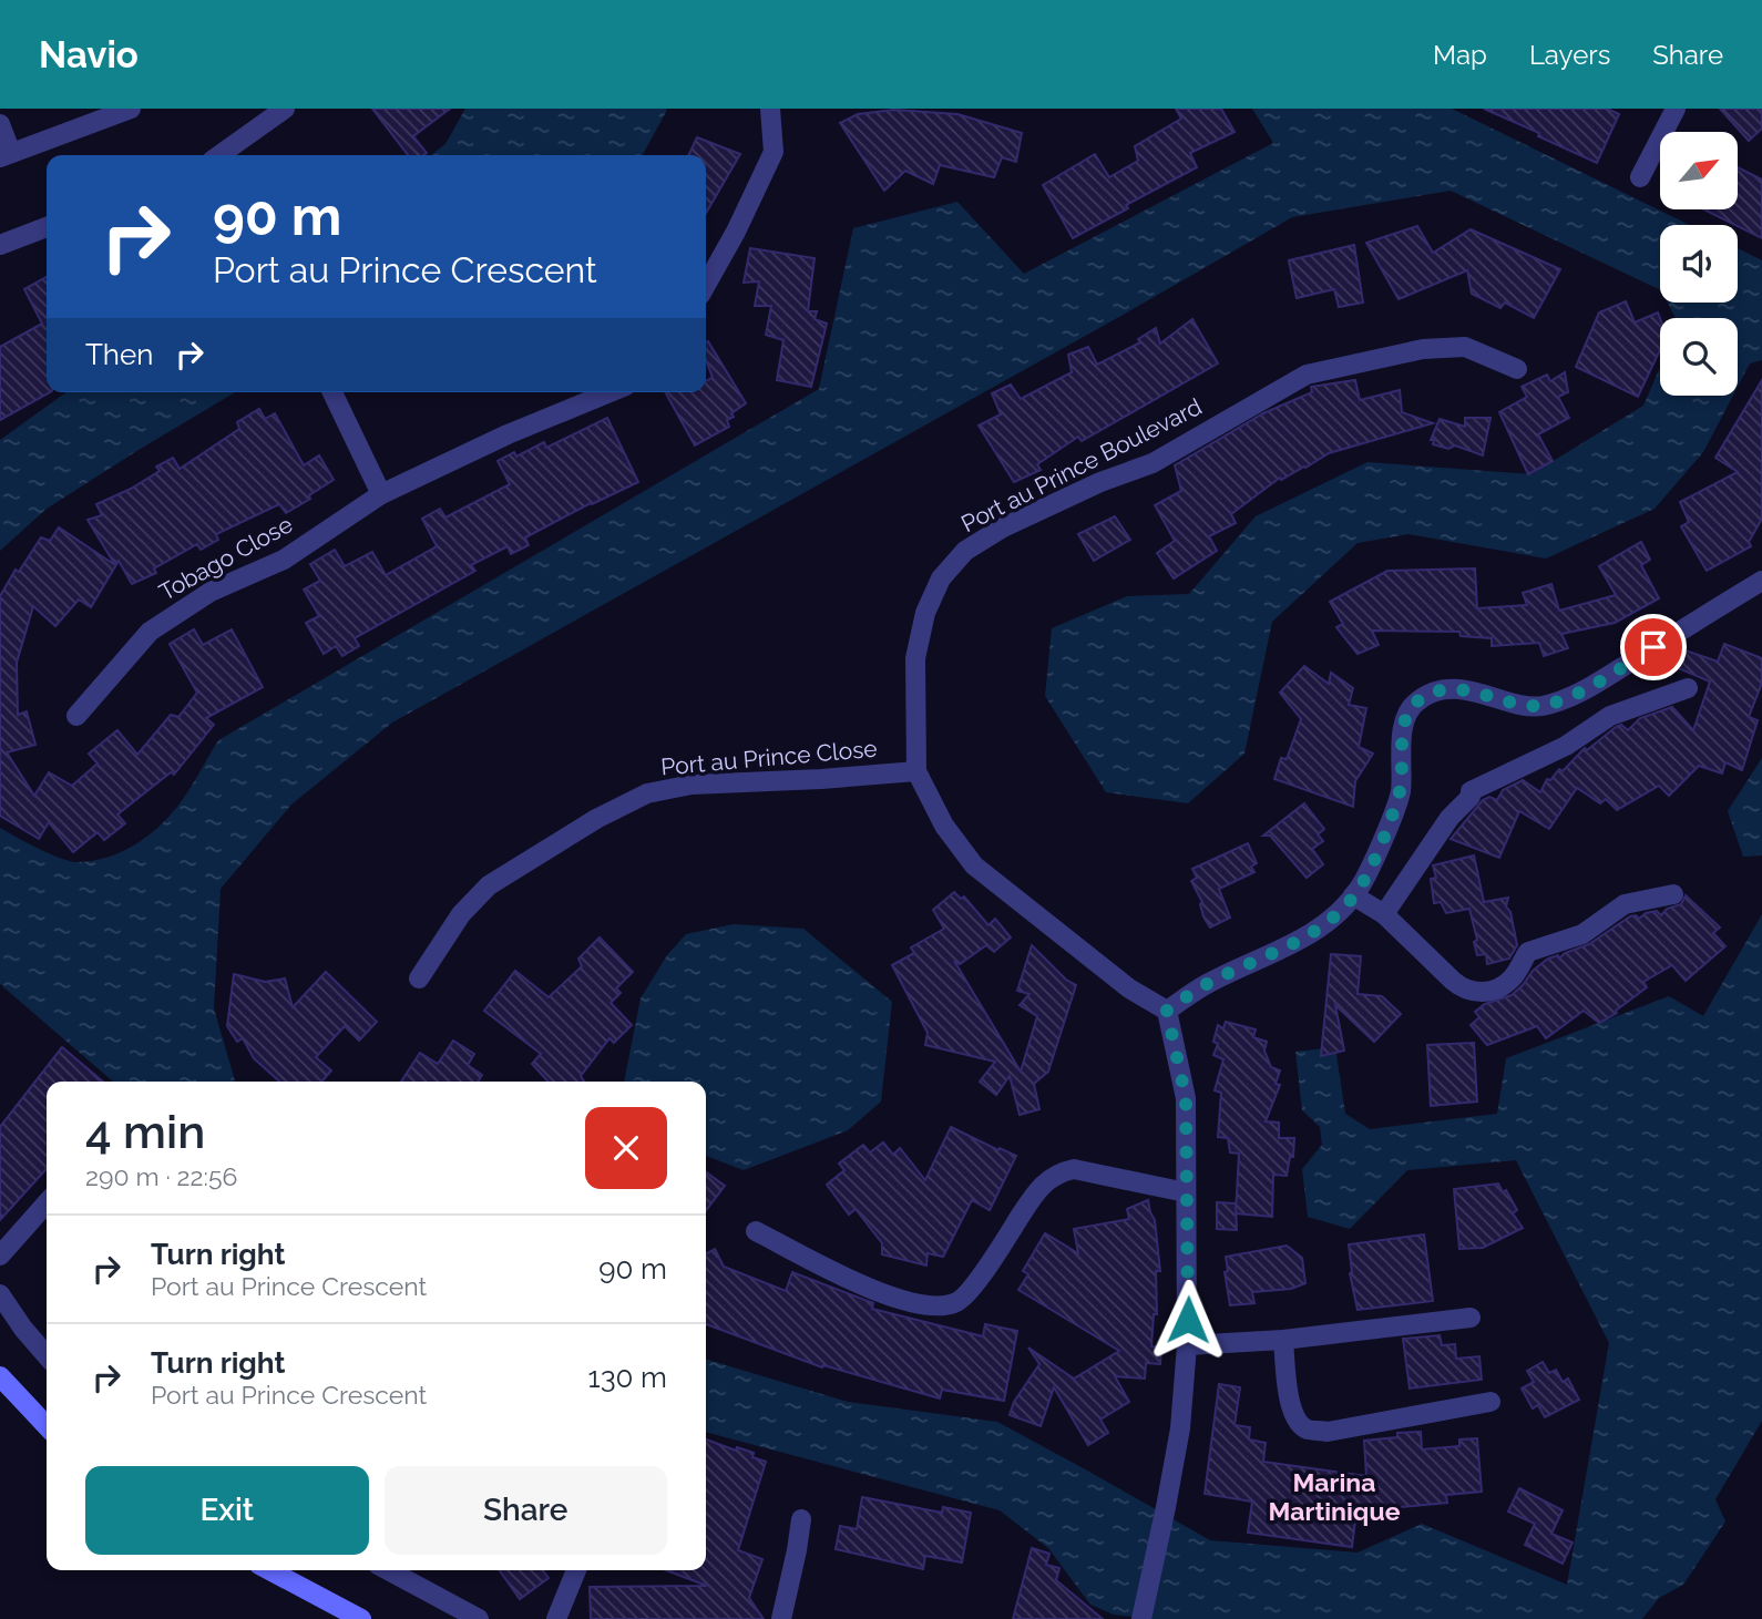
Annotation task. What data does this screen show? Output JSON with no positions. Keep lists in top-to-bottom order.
{
  "streets": {
    "street": ["Port au Prince Boulevard", "Tobago Close", "Port au Prince Close"]
  },
  "crossings": [
    ["Port au Prince Boulevard", "Port au Prince Close"]
  ],
  "districts": ["Marina Martinique"],
  "north": "top right",
  "page": {
    "header": "Navio",
    "nav": ["Map", "Layers", "Share"],
    "turn": ["90 m", "Port au Prince Crescent"],
    "then": "Then",
    "heading": ["4 min", "290 m · 22:56"],
    "list": [
      {
        "name": "Turn right",
        "note": "Port au Prince Crescent",
        "value": "90 m"
      },
      {
        "name": "Turn right",
        "note": "Port au Prince Crescent",
        "value": "130 m"
      }
    ],
    "buttons": ["Exit", "Share"]
  }
}
